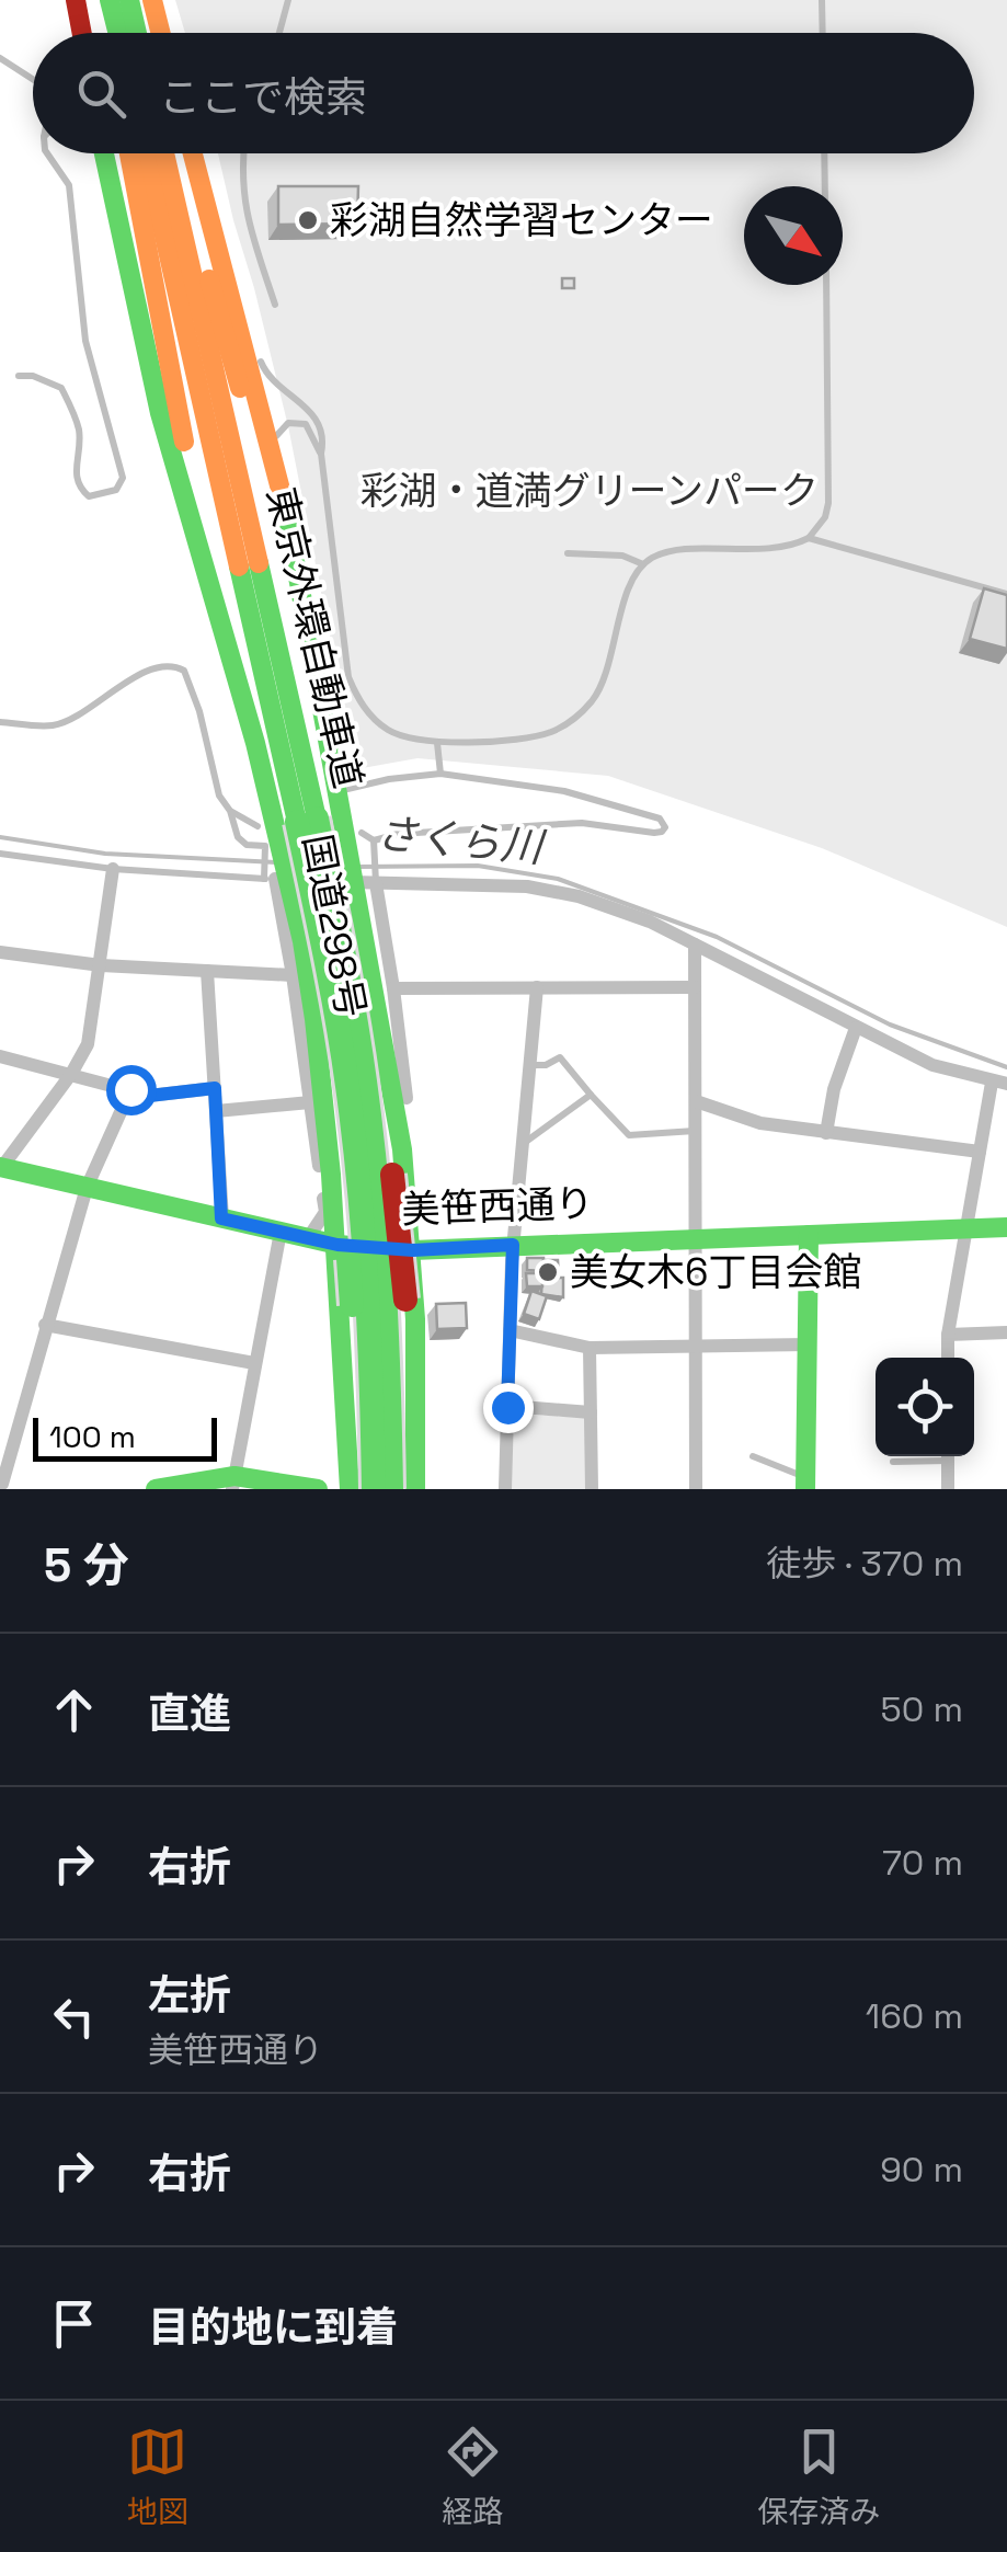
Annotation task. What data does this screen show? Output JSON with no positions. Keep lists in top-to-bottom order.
{
  "streets": {
    "main road": ["東京外環自動車道", "国道298号", "美笹西通り"]
  },
  "crossings": [
    ["国道298号", "美笹西通り"]
  ],
  "water": ["さくら川"],
  "parks": ["彩湖・道満グリーンパーク"],
  "places": ["彩湖自然学習センター", "美女木6丁目会館"],
  "scale_bar": "100 m",
  "north": "bottom right",
  "page": {
    "search": "ここで検索",
    "scale": "100 m",
    "heading": ["5 分", "徒歩 · 370 m"],
    "list": [
      ["直進", "50 m"],
      ["右折", "70 m"],
      ["左折", "美笹西通り", "160 m"],
      ["右折", "90 m"],
      "目的地に到着"
    ],
    "nav": ["地図", "経路", "保存済み"]
  }
}
